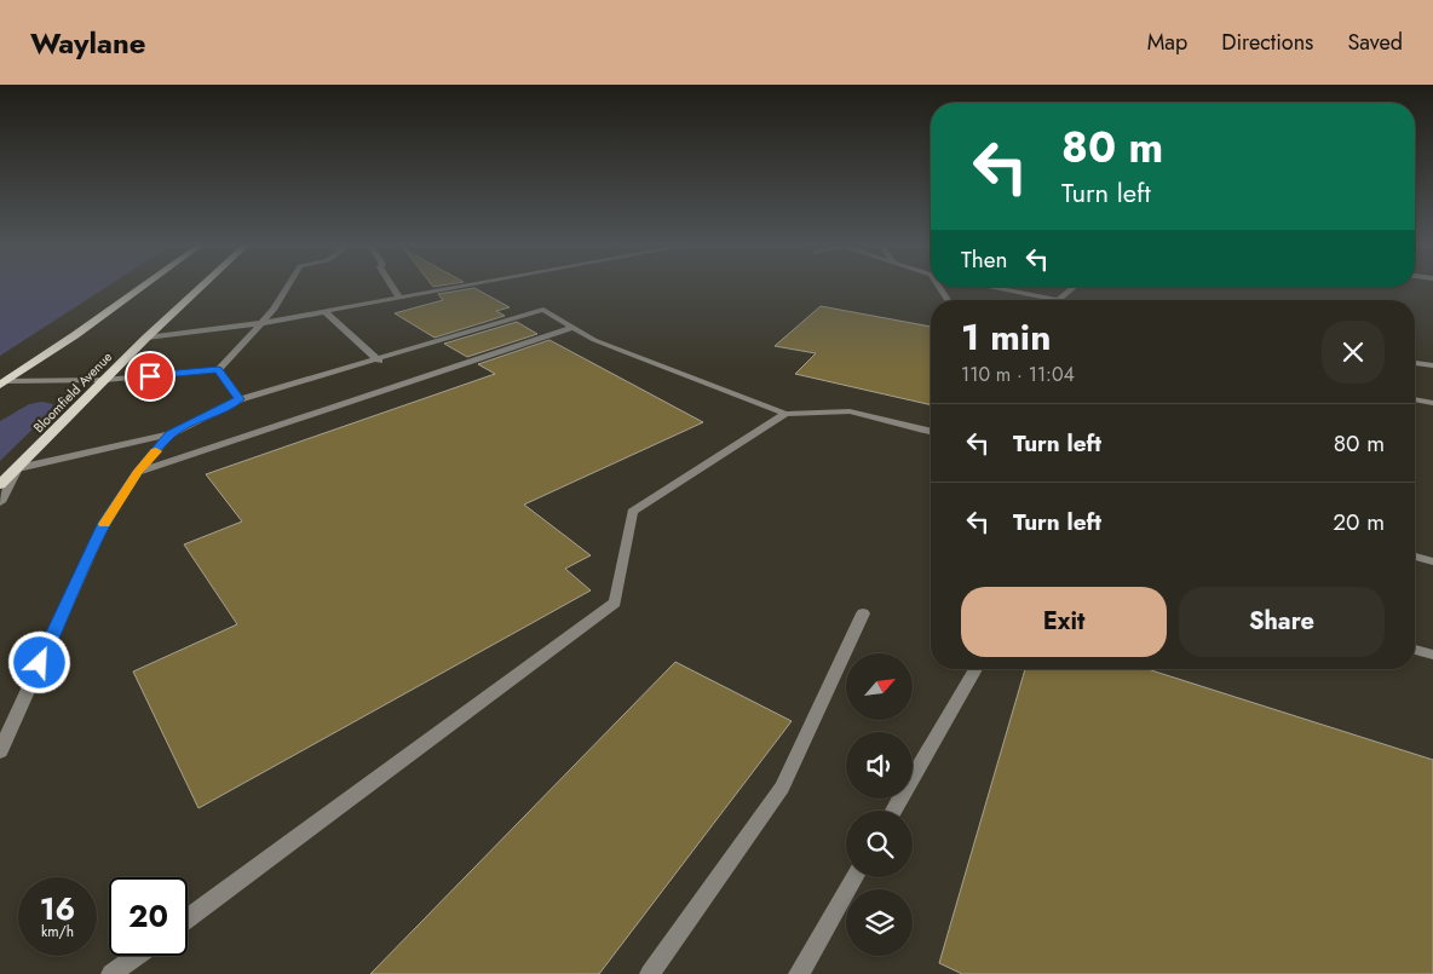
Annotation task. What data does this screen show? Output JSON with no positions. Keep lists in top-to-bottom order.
{
  "streets": {
    "main road": ["Bloomfield Avenue"]
  },
  "north": "top right",
  "page": {
    "header": "Waylane",
    "nav": ["Map", "Directions", "Saved"],
    "turn": ["80 m", "Turn left"],
    "then": "Then",
    "heading": ["1 min", "110 m · 11:04"],
    "list": [
      {
        "name": "Turn left",
        "value": "80 m"
      },
      {
        "name": "Turn left",
        "value": "20 m"
      }
    ],
    "buttons": ["Exit", "Share"],
    "speed": "16 km/h",
    "limit": "20"
  }
}
